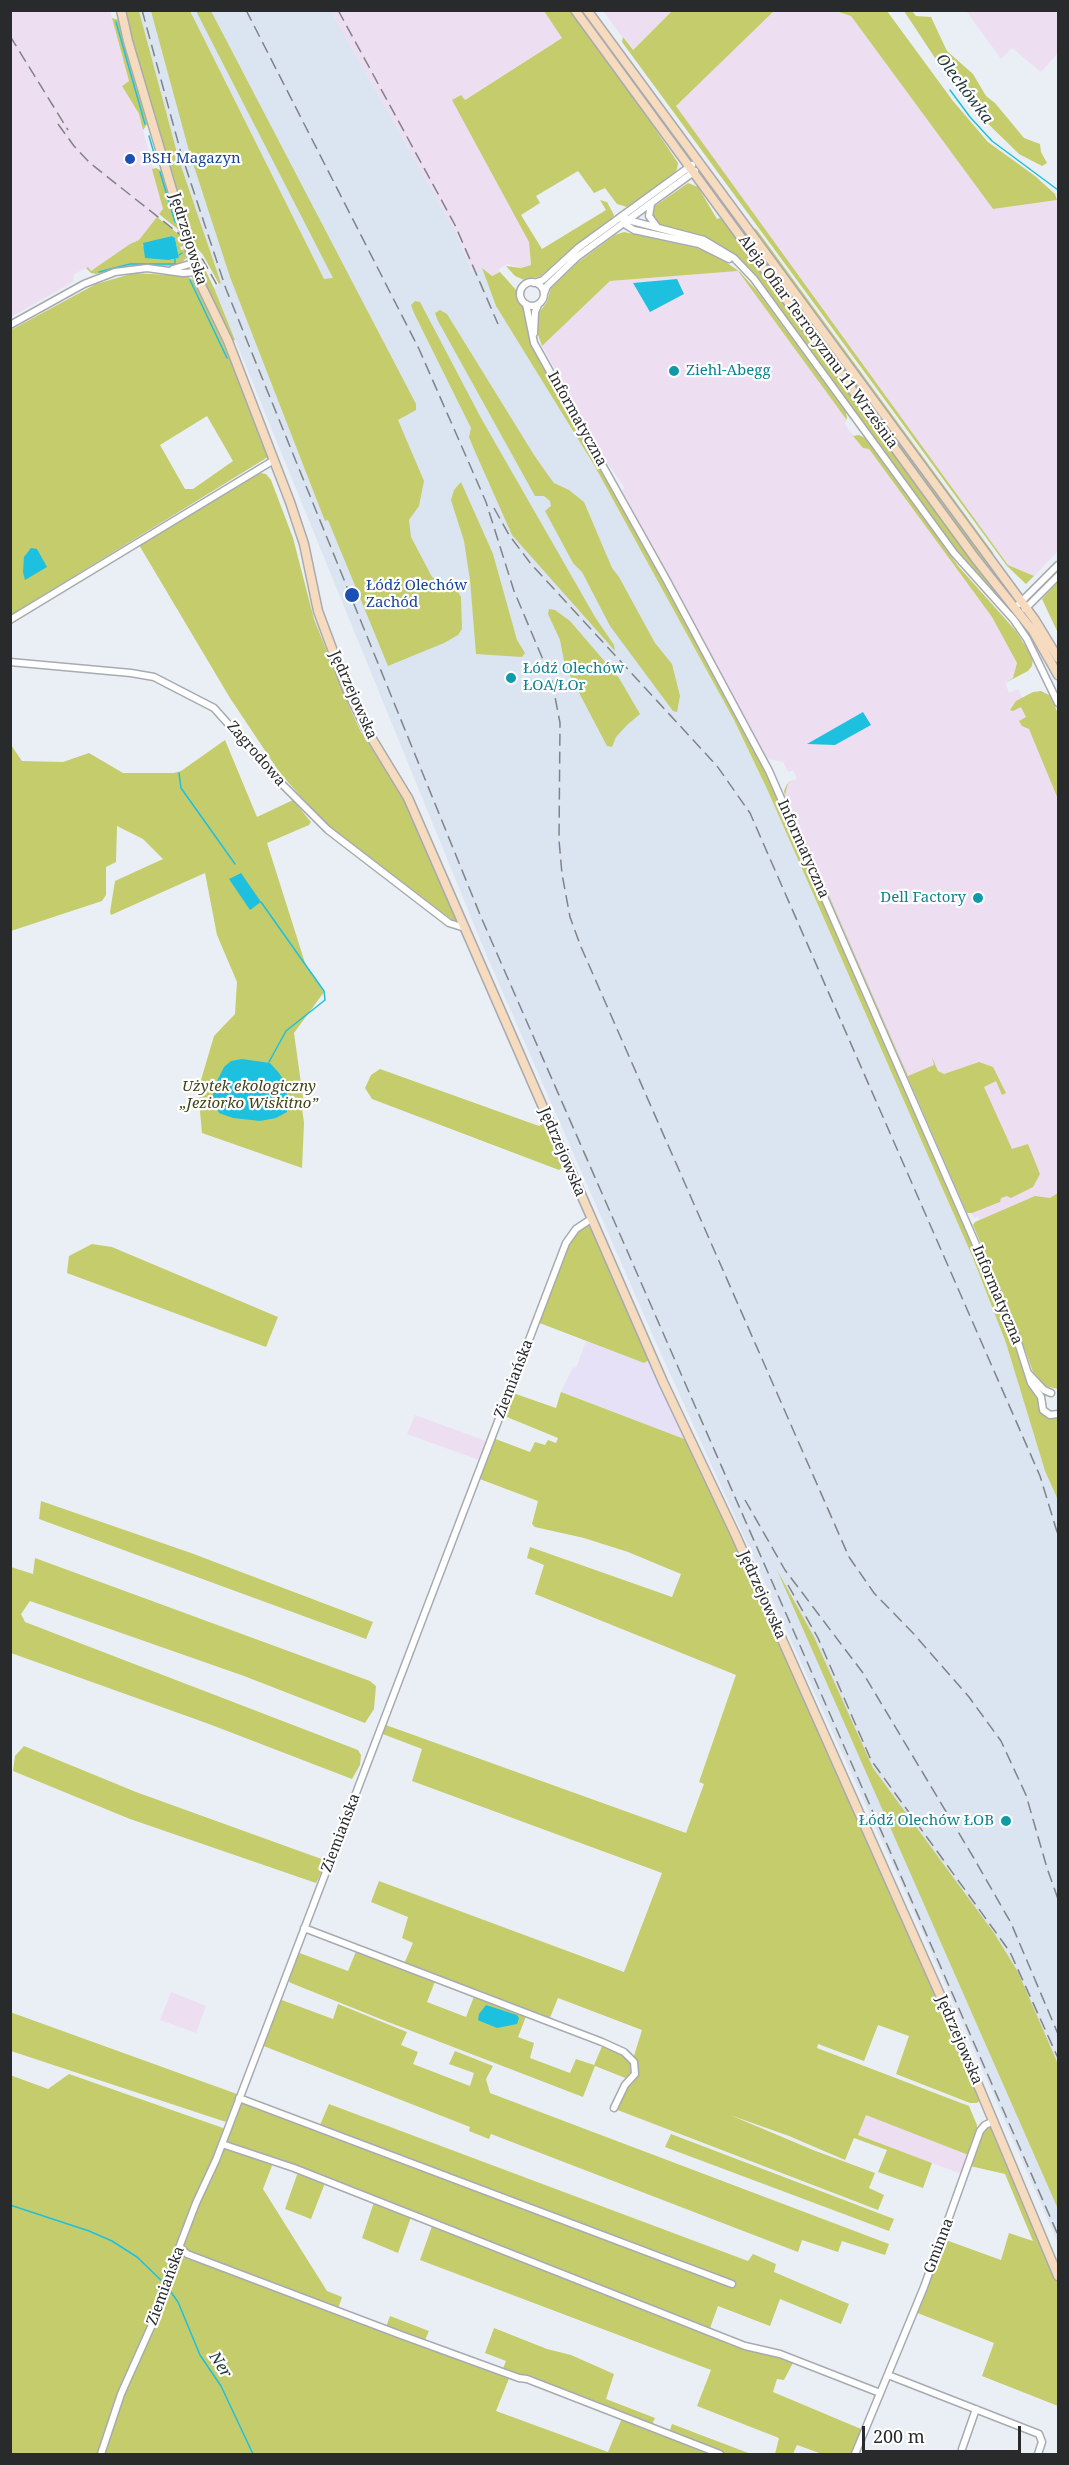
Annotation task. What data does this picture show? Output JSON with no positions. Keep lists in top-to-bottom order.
{
  "streets": {
    "street": [
      "Jędrzejowska",
      "Aleja Ofiar Terroryzmu 11 Września",
      "Informatyczna",
      "Zagrodowa",
      "Ziemiańska",
      "Gminna"
    ]
  },
  "crossings": [
    ["Jędrzejowska", "Zagrodowa"],
    ["Jędrzejowska", "Ziemiańska"],
    ["Jędrzejowska", "Gminna"]
  ],
  "water": ["Olechówka", "Ner"],
  "parks": ["Użytek ekologiczny „Jeziorko Wiskitno”"],
  "places": [
    "BSH Magazyn",
    "Ziehl-Abegg",
    "Łódź Olechów Zachód",
    "Łódź Olechów ŁOA/ŁOr",
    "Dell Factory",
    "Łódź Olechów ŁOB"
  ],
  "scale_bar": "200 m"
}
